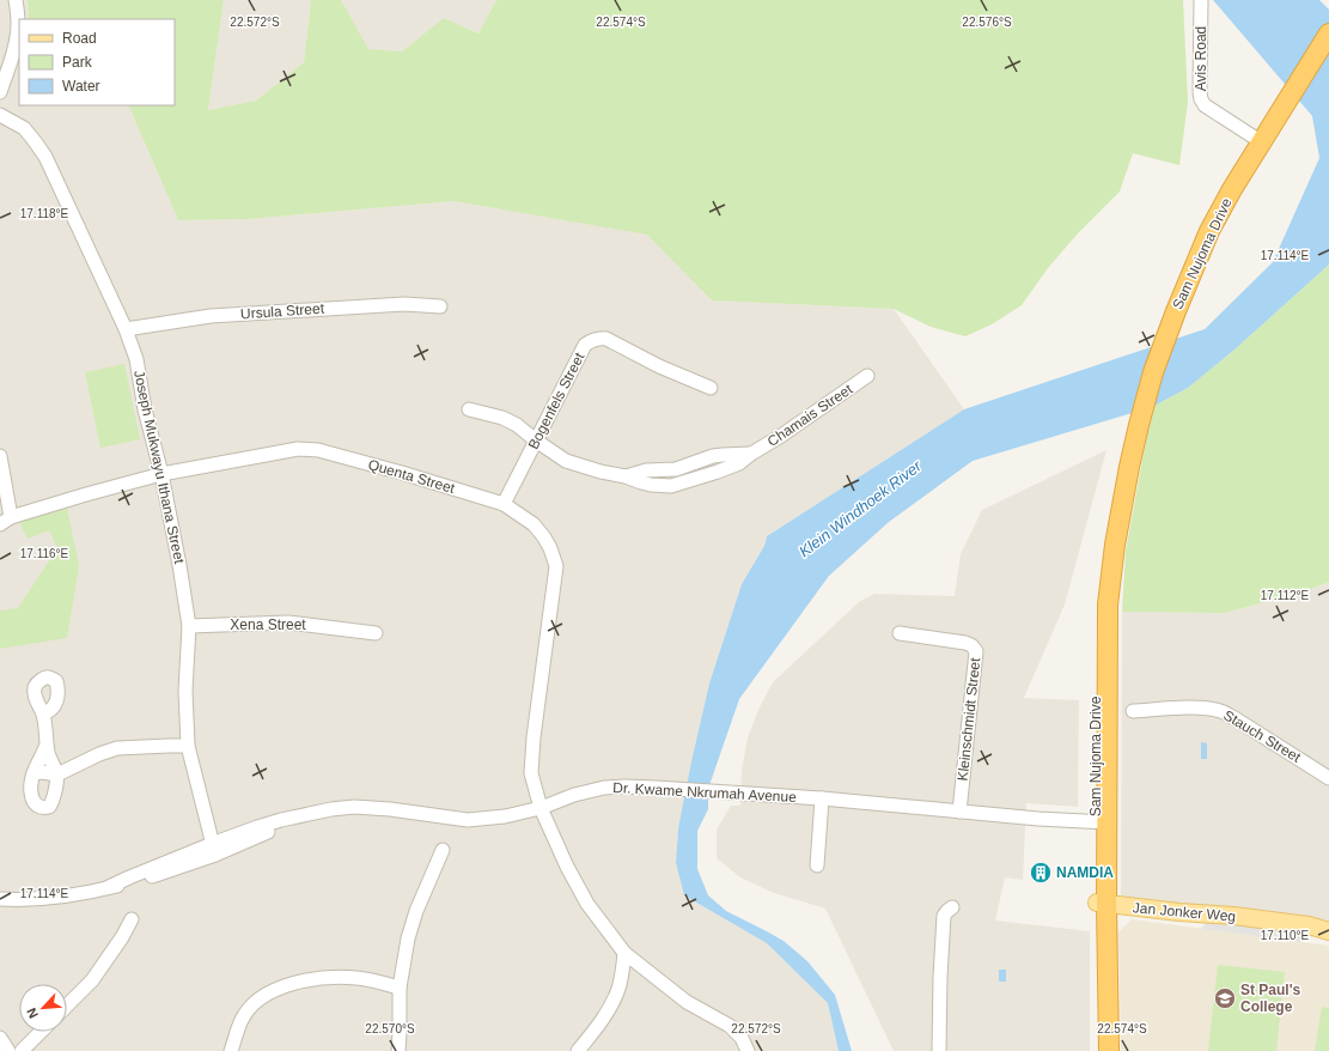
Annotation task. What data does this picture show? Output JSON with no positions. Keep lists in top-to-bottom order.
{
  "streets": {
    "highway": ["Sam Nujoma Drive"],
    "main road": ["Jan Jonker Weg"],
    "street": [
      "Avis Road",
      "Ursula Street",
      "Bogenfels Street",
      "Chamais Street",
      "Joseph Mukwayu Ithana Street",
      "Quenta Street",
      "Xena Street",
      "Kleinschmidt Street",
      "Stauch Street",
      "Dr. Kwame Nkrumah Avenue"
    ]
  },
  "crossings": [
    ["Avis Road", "Sam Nujoma Drive"],
    ["Sam Nujoma Drive", "Dr. Kwame Nkrumah Avenue"],
    ["Sam Nujoma Drive", "Jan Jonker Weg"],
    ["Ursula Street", "Joseph Mukwayu Ithana Street"],
    ["Bogenfels Street", "Chamais Street"],
    ["Bogenfels Street", "Quenta Street"],
    ["Joseph Mukwayu Ithana Street", "Quenta Street"],
    ["Joseph Mukwayu Ithana Street", "Xena Street"],
    ["Joseph Mukwayu Ithana Street", "Dr. Kwame Nkrumah Avenue"],
    ["Quenta Street", "Dr. Kwame Nkrumah Avenue"],
    ["Kleinschmidt Street", "Dr. Kwame Nkrumah Avenue"]
  ],
  "water": ["Klein Windhoek River"],
  "places": {
    "building": ["NAMDIA"],
    "school or university": ["St Paul's College"]
  },
  "legend": ["Road", "Park", "Water"],
  "north": "bottom left",
  "coordinates": [
    "22.572°S",
    "22.574°S",
    "22.576°S",
    "17.118°E",
    "17.114°E",
    "17.116°E",
    "17.112°E",
    "17.110°E",
    "22.570°S"
  ]
}
